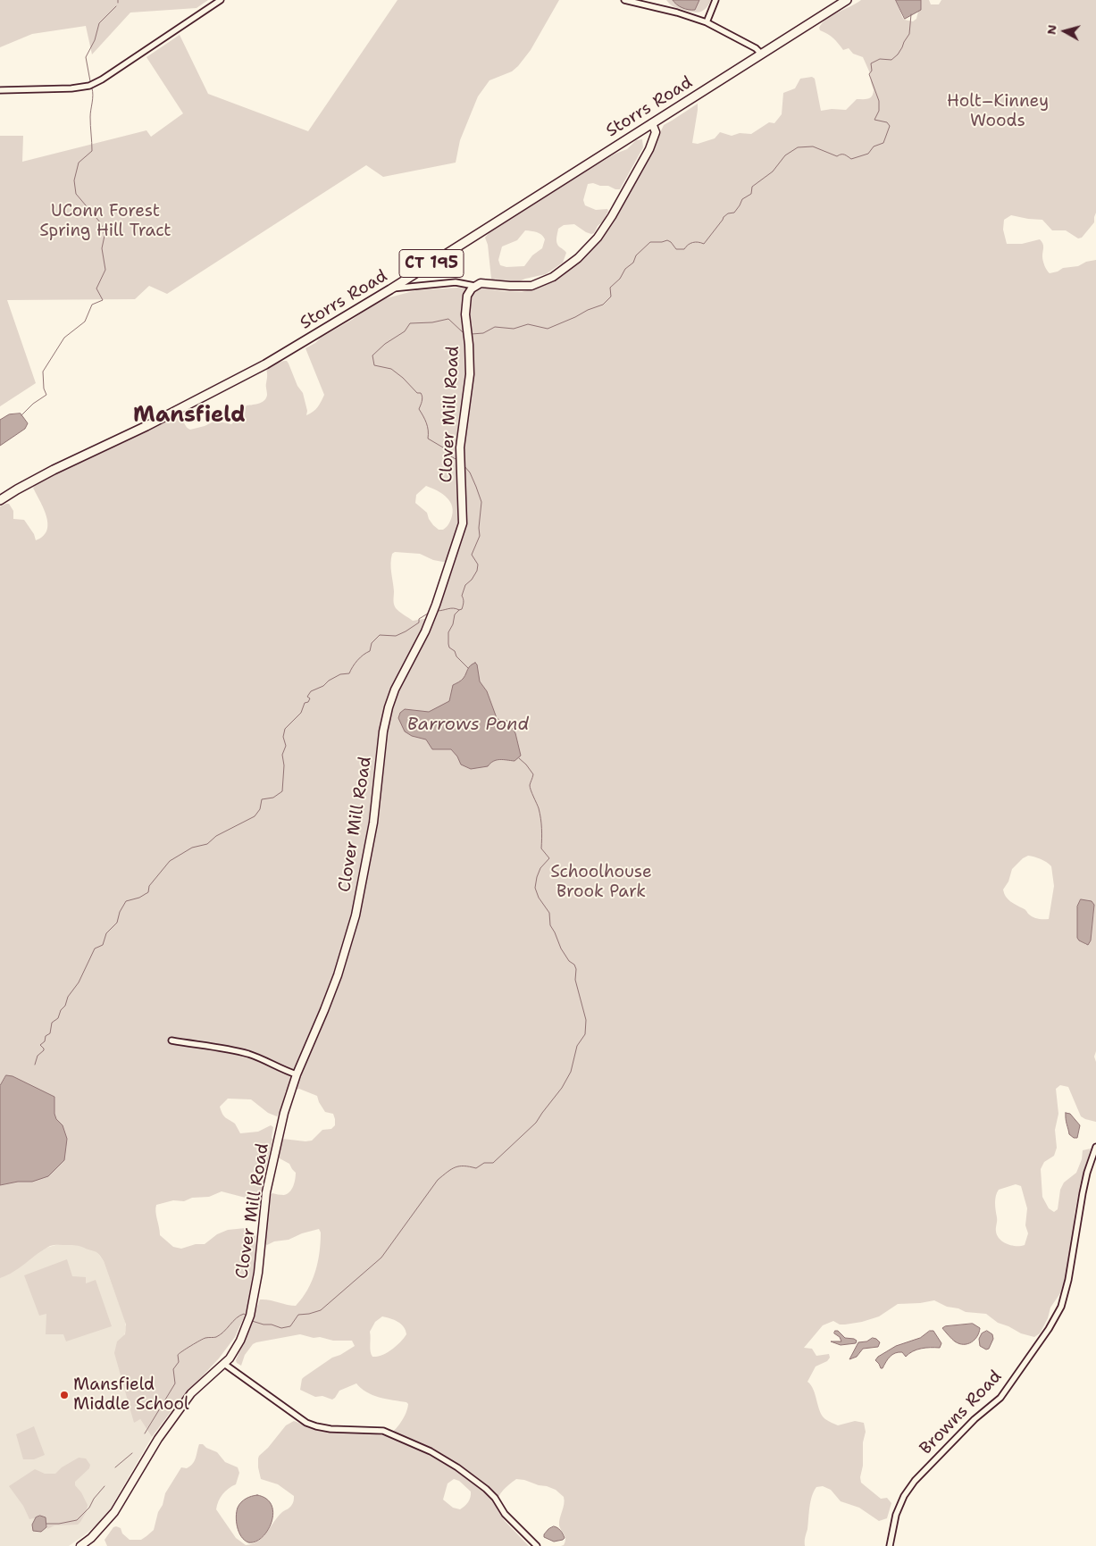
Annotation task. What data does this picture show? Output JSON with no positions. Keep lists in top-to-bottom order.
{
  "streets": {
    "main road": ["Storrs Road", "CT 195"],
    "street": ["Clover Mill Road", "Browns Road"]
  },
  "districts": ["Mansfield"],
  "water": ["Barrows Pond"],
  "parks": ["Holt–Kinney Woods", "UConn Forest Spring Hill Tract", "Schoolhouse Brook Park"],
  "places": ["Mansfield Middle School"],
  "north": "left"
}
